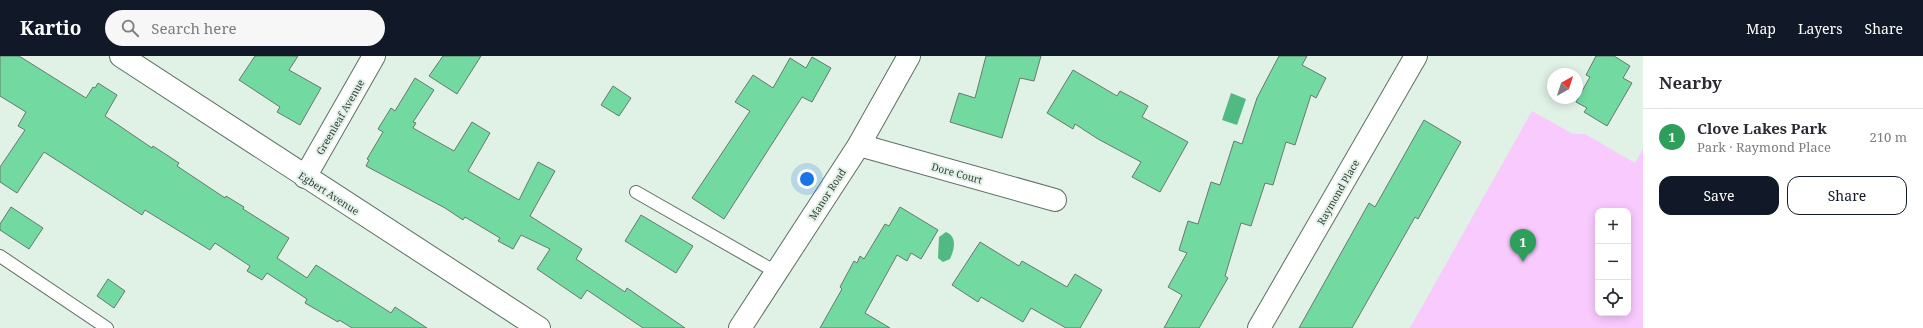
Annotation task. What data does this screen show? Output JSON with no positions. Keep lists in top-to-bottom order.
{
  "streets": {
    "street": [
      "Greenleaf Avenue",
      "Dore Court",
      "Raymond Place",
      "Egbert Avenue",
      "Manor Road"
    ]
  },
  "crossings": [
    ["Greenleaf Avenue", "Egbert Avenue"],
    ["Dore Court", "Manor Road"]
  ],
  "north": "top right",
  "page": {
    "header": "Kartio",
    "search": "Search here",
    "nav": ["Map", "Layers", "Share"],
    "heading": "Nearby",
    "list": [
      {
        "mark": "1",
        "name": "Clove Lakes Park",
        "note": "Park · Raymond Place",
        "value": "210 m"
      }
    ],
    "buttons": ["Save", "Share"],
    "map_buttons": ["+", "−"],
    "pins": "1"
  }
}
